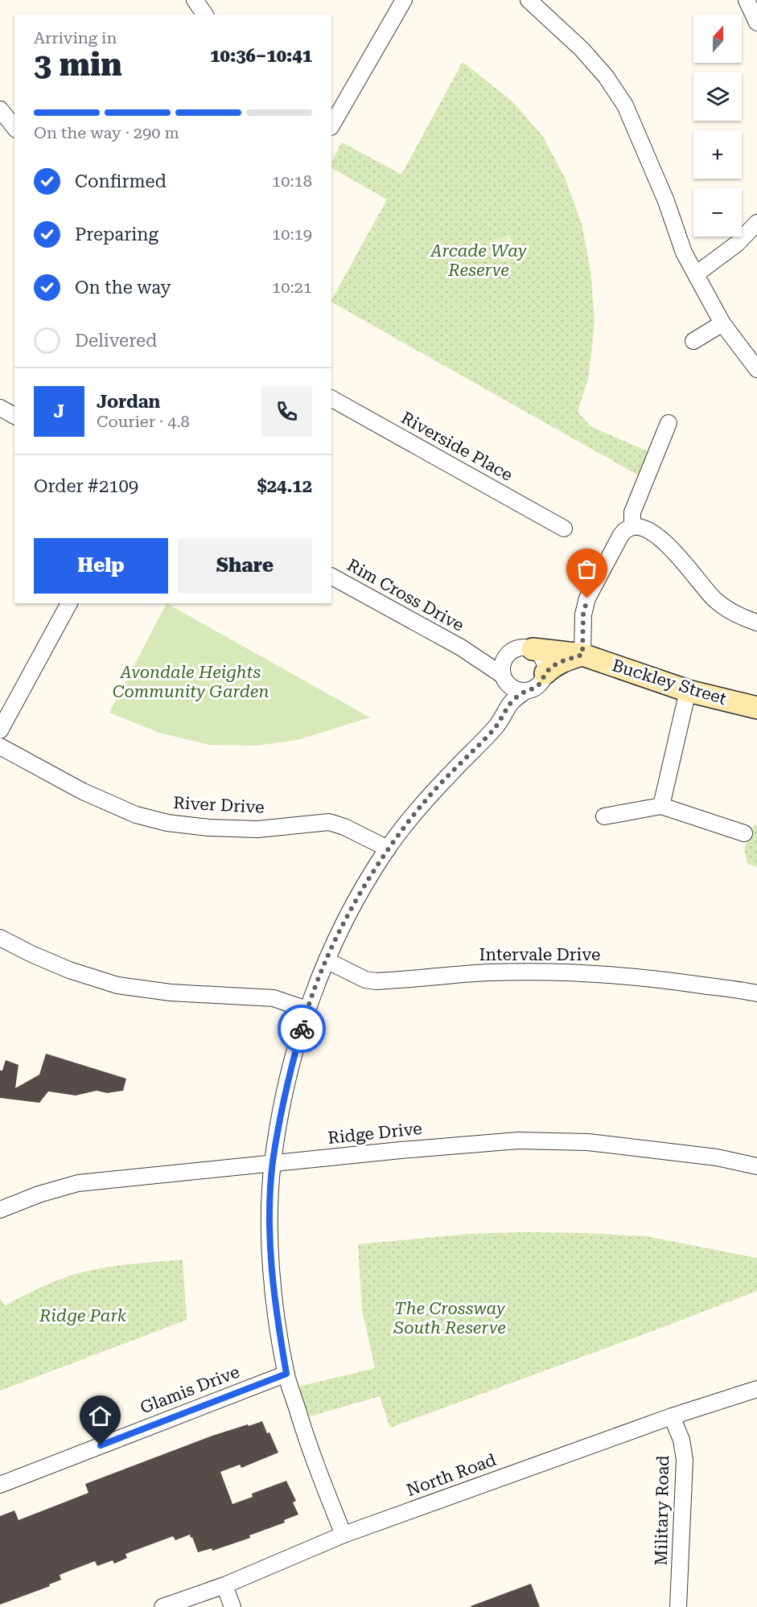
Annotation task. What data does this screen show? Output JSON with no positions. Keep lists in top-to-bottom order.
{
  "streets": {
    "street": [
      "Riverside Place",
      "Rim Cross Drive",
      "Buckley Street",
      "River Drive",
      "Intervale Drive",
      "Ridge Drive",
      "Glamis Drive",
      "North Road",
      "Military Road"
    ]
  },
  "crossings": [
    ["Rim Cross Drive", "Buckley Street"],
    ["North Road", "Military Road"]
  ],
  "parks": [
    "Arcade Way Reserve",
    "Avondale Heights Community Garden",
    "The Crossway South Reserve",
    "Ridge Park"
  ],
  "north": "top",
  "page": {
    "map_buttons": ["+", "−"],
    "heading": ["3 min", "Arriving in", "10:36–10:41"],
    "panel": [
      "Jordan",
      "Courier · 4.8",
      "Order #2109",
      "$24.12"
    ],
    "bar": "On the way · 290 m",
    "list": [
      ["Confirmed", "10:18"],
      ["Preparing", "10:19"],
      ["On the way", "10:21"],
      "Delivered"
    ],
    "round": "J",
    "buttons": ["Help", "Share"]
  }
}
